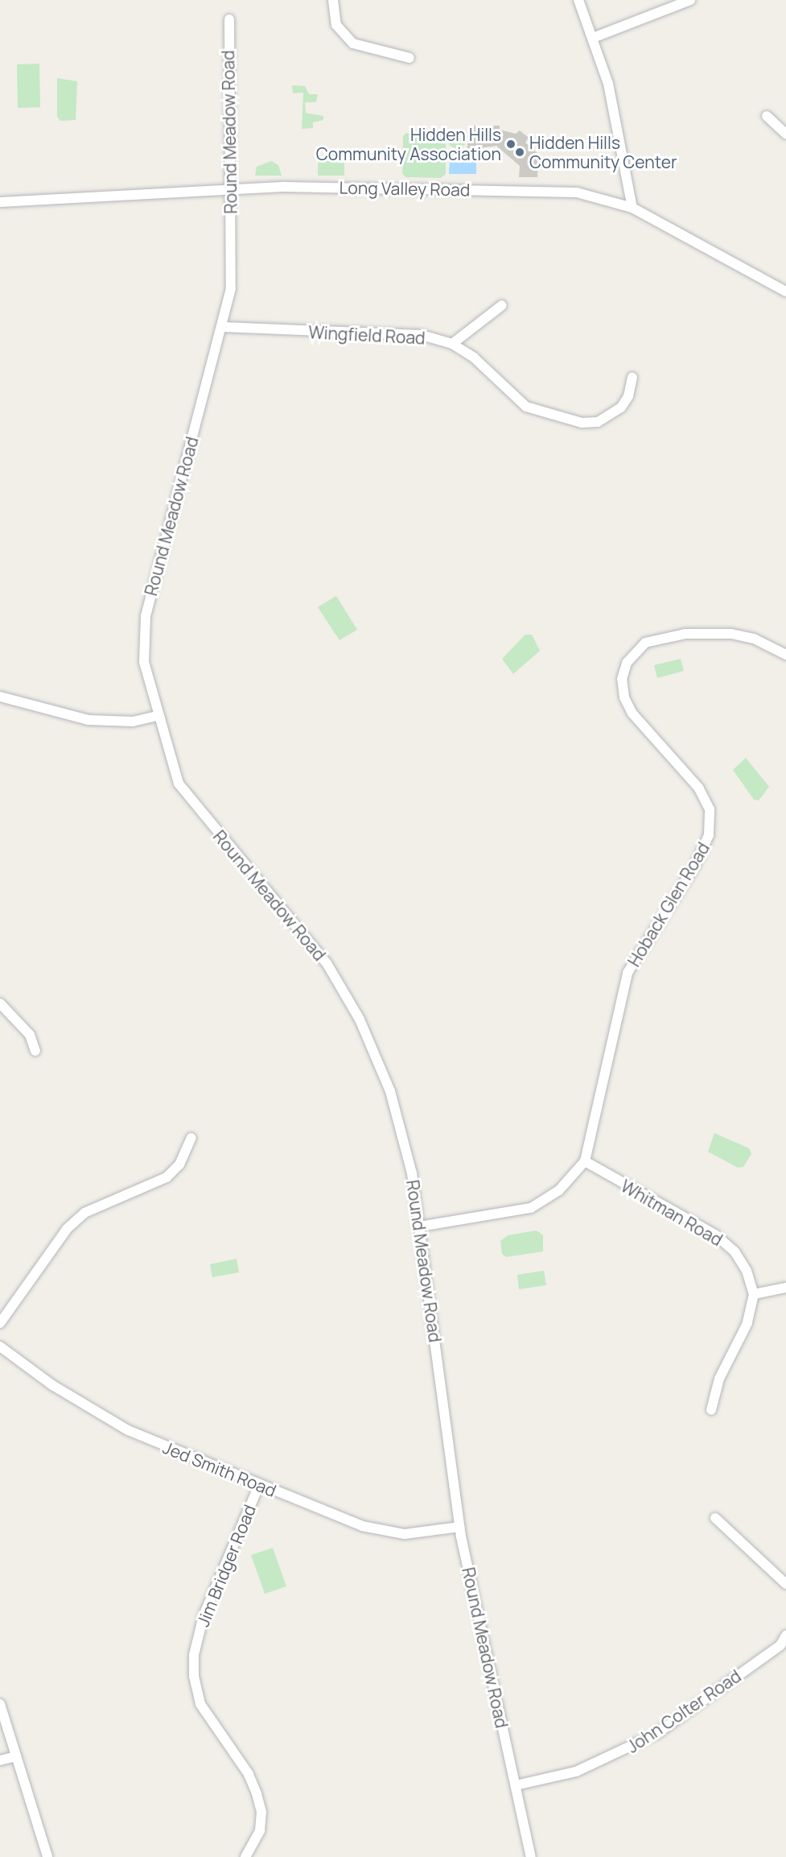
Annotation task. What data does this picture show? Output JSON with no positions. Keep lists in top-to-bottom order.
{
  "streets": {
    "street": [
      "Round Meadow Road",
      "Long Valley Road",
      "Wingfield Road",
      "Hoback Glen Road",
      "Whitman Road",
      "Jed Smith Road",
      "Jim Bridger Road",
      "John Colter Road"
    ]
  },
  "crossings": [
    ["Round Meadow Road", "Long Valley Road"],
    ["Round Meadow Road", "Wingfield Road"],
    ["Round Meadow Road", "Hoback Glen Road"],
    ["Round Meadow Road", "Jed Smith Road"],
    ["Round Meadow Road", "John Colter Road"],
    ["Hoback Glen Road", "Whitman Road"],
    ["Jed Smith Road", "Jim Bridger Road"]
  ],
  "places": ["Hidden Hills Community Association", "Hidden Hills Community Center"]
}
